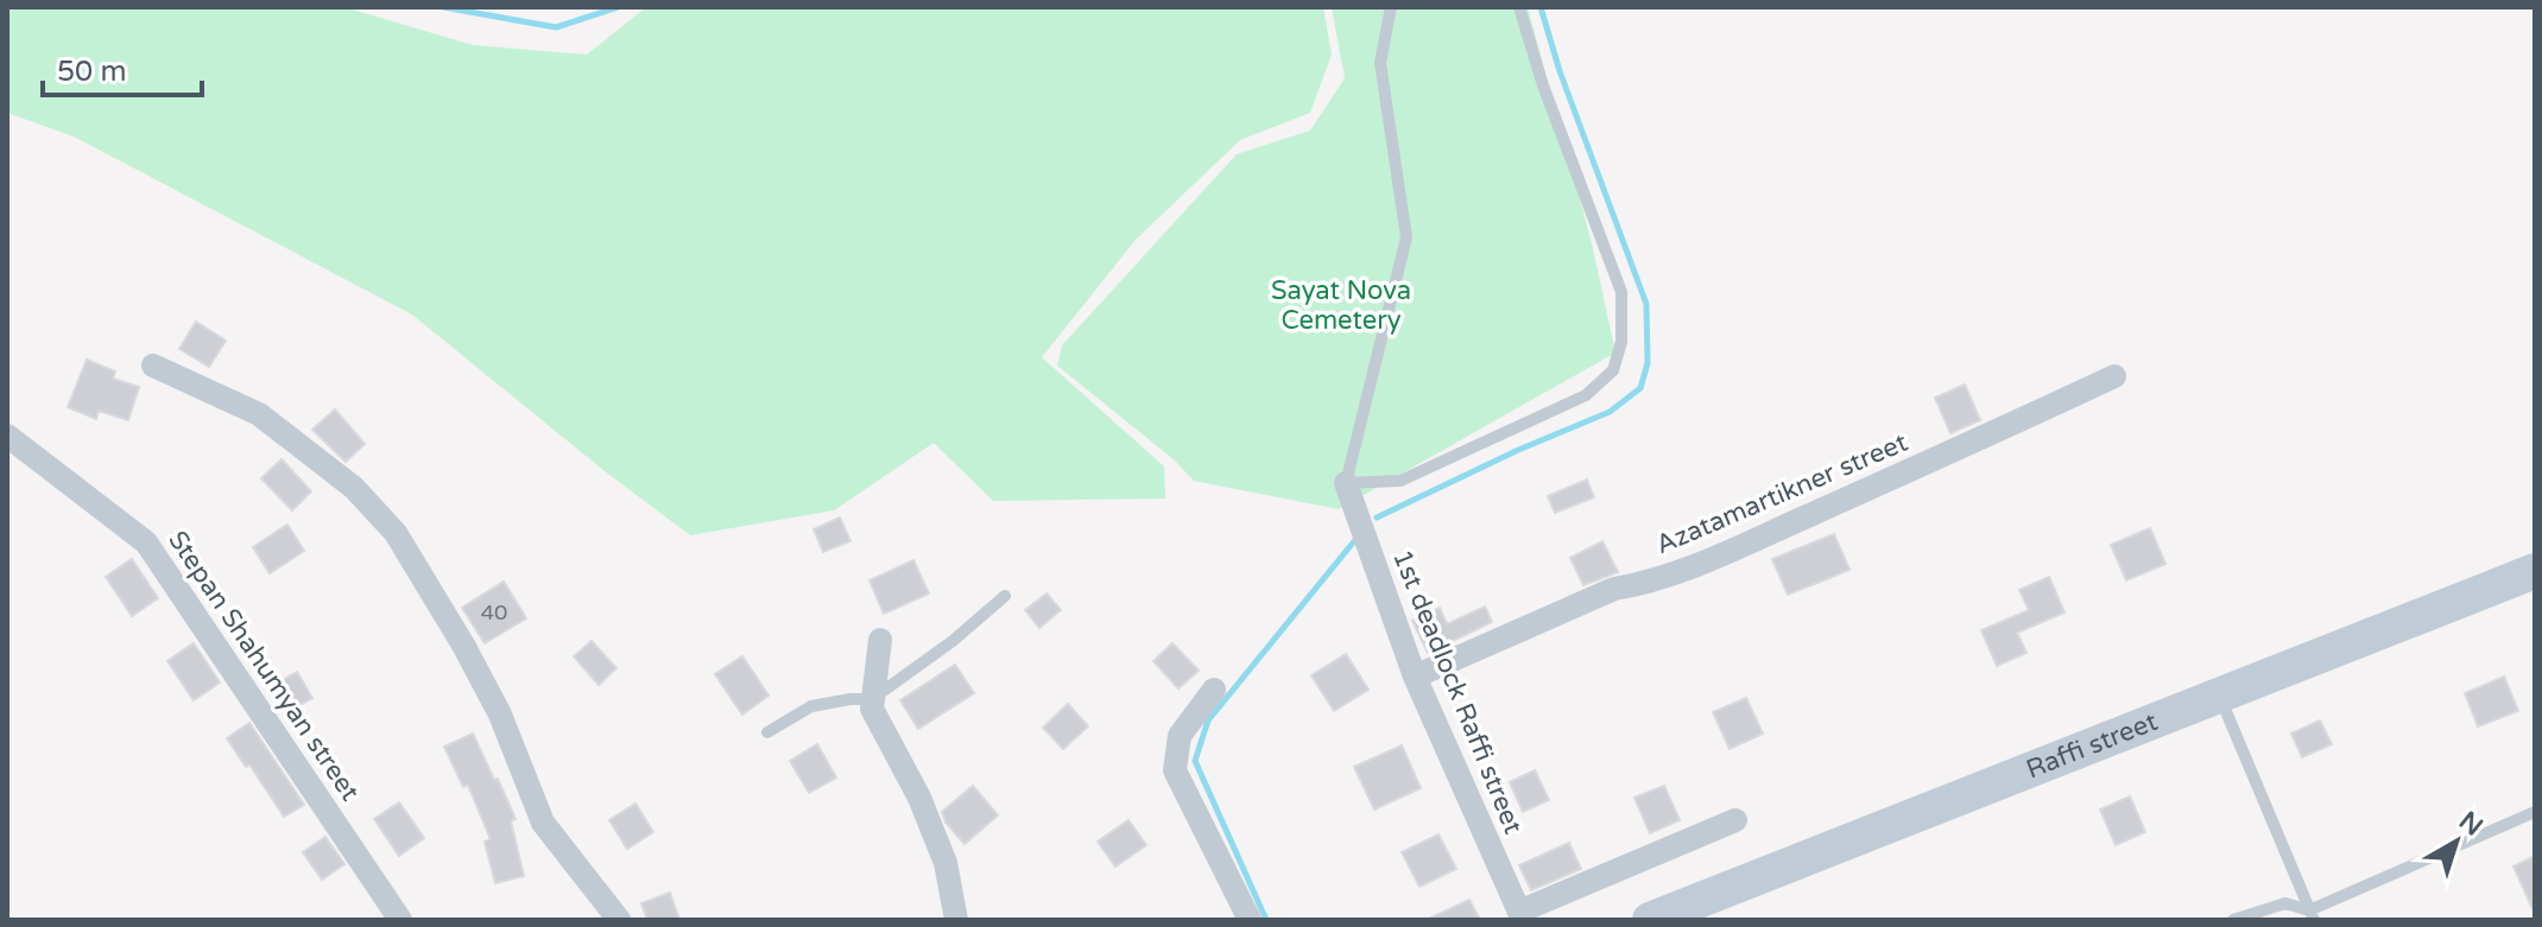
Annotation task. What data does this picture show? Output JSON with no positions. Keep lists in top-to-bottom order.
{
  "streets": {
    "main road": ["Raffi street"],
    "street": ["Azatamartikner street", "Stepan Shahumyan street", "1st deadlock Raffi street"]
  },
  "crossings": [
    ["Azatamartikner street", "1st deadlock Raffi street"]
  ],
  "parks": ["Sayat Nova Cemetery"],
  "house_numbers": ["40"],
  "scale_bar": "50 m",
  "north": "top right"
}
